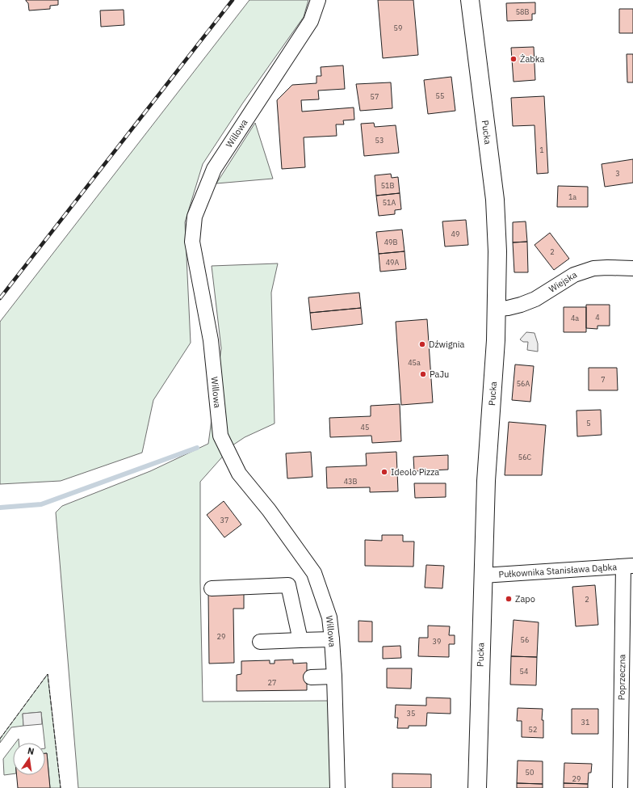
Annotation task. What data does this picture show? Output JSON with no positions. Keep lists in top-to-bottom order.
{
  "streets": {
    "main road": ["Pucka"],
    "street": [
      "Willowa",
      "Wiejska",
      "Pułkownika Stanisława Dąbka",
      "Poprzeczna"
    ]
  },
  "crossings": [
    ["Pucka", "Wiejska"],
    ["Pucka", "Pułkownika Stanisława Dąbka"],
    ["Pułkownika Stanisława Dąbka", "Poprzeczna"]
  ],
  "places": [
    "Żabka",
    "Dźwignia",
    "PaJu",
    "Ideolo Pizza",
    "Zapo"
  ],
  "house_numbers": [
    "58B",
    "59",
    "55",
    "57",
    "53",
    "1",
    "3",
    "51B",
    "1a",
    "51A",
    "49",
    "49B",
    "2",
    "49A",
    "4",
    "4a",
    "45a",
    "7",
    "56A",
    "5",
    "45",
    "56C",
    "43B",
    "37",
    "2",
    "29",
    "56",
    "39",
    "54",
    "27",
    "35",
    "31",
    "52",
    "50",
    "29"
  ],
  "north": "top"
}
